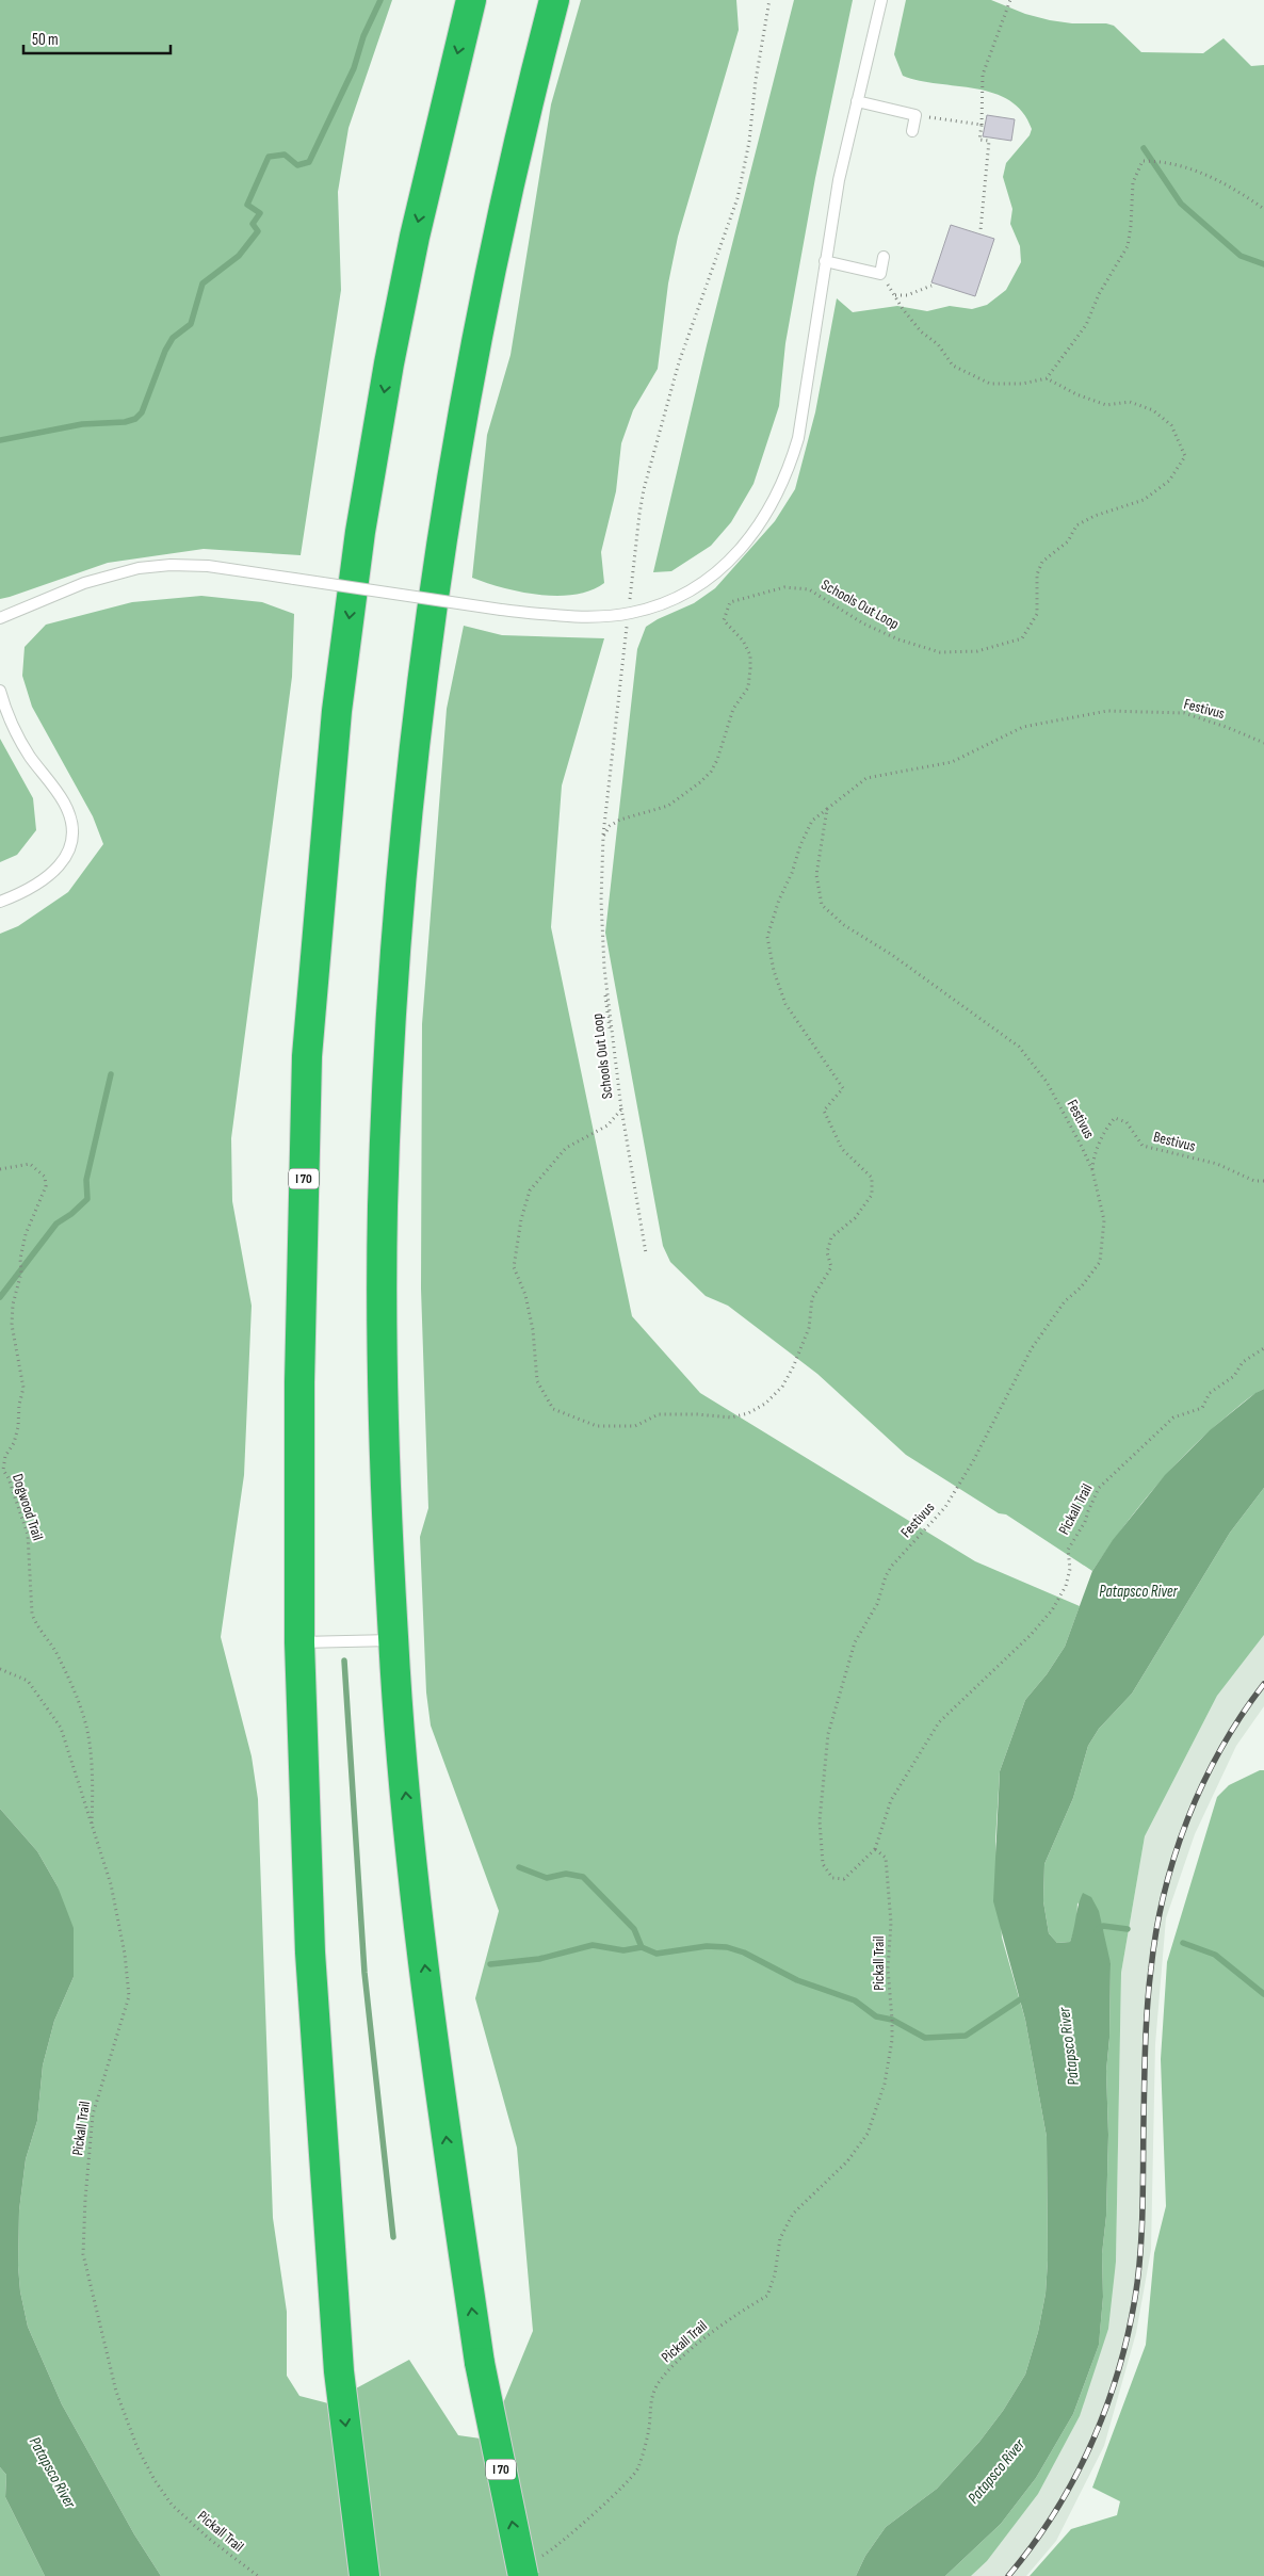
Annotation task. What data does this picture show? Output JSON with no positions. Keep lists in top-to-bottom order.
{
  "streets": {
    "highway": ["I 70"],
    "path": [
      "Schools Out Loop",
      "Festivus",
      "Bestivus",
      "Dogwood Trail",
      "Pickall Trail"
    ]
  },
  "crossings": [
    ["Schools Out Loop", "Festivus"],
    ["Festivus", "Bestivus"],
    ["Festivus", "Pickall Trail"],
    ["I 70", "Pickall Trail"],
    ["Dogwood Trail", "Pickall Trail"]
  ],
  "water": ["Patapsco River"],
  "scale_bar": "50 m"
}
